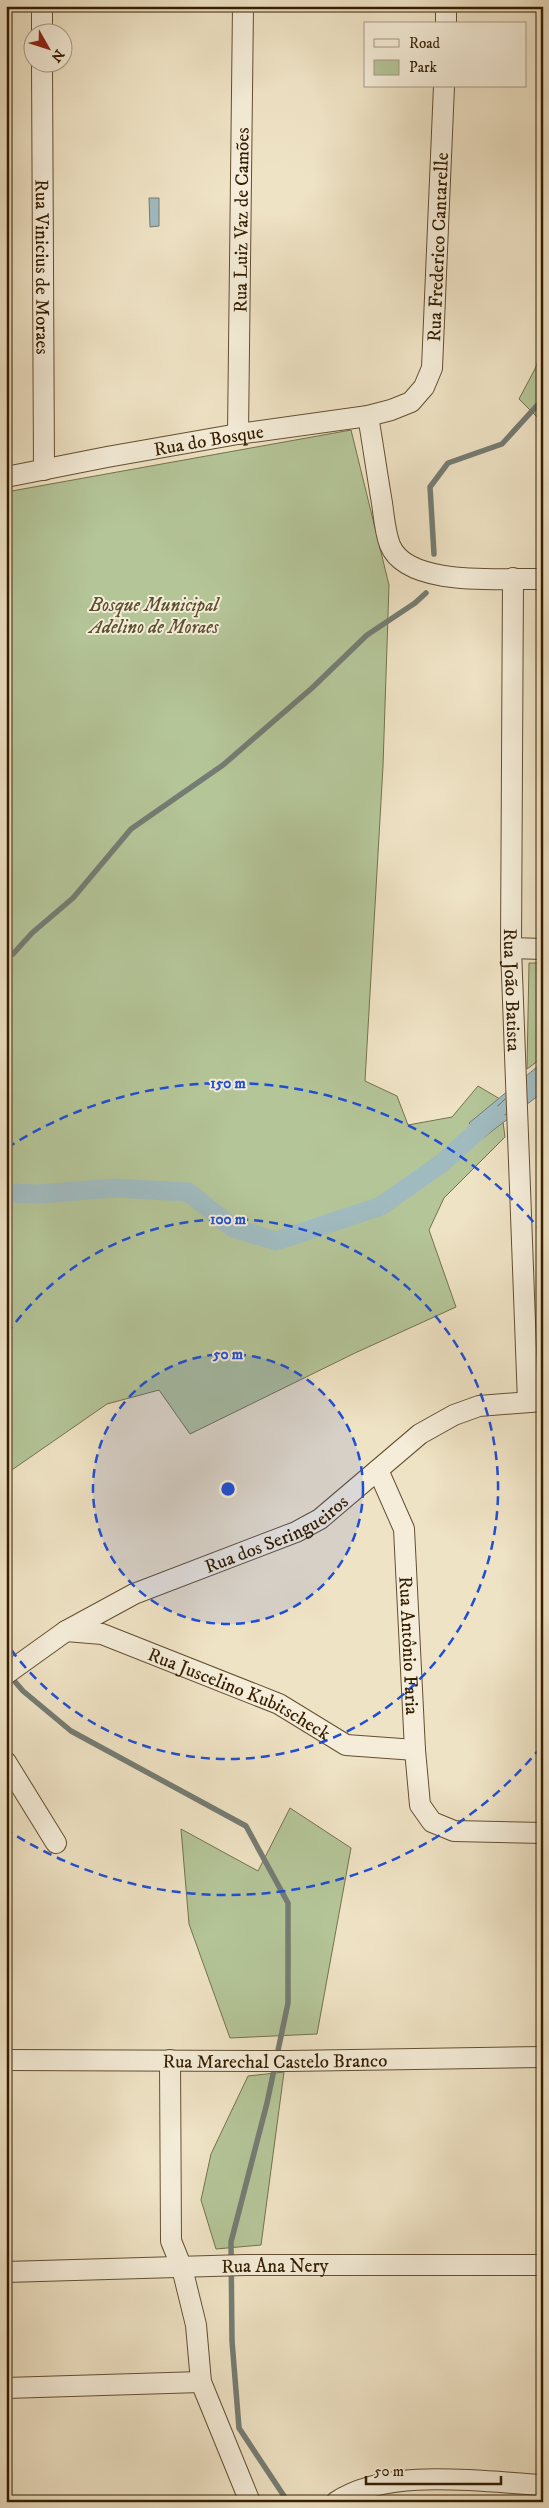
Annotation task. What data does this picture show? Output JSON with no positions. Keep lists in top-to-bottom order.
{
  "streets": {
    "street": [
      "Rua Luiz Vaz de Camões",
      "Rua Frederico Cantarelle",
      "Rua Vinicius de Moraes",
      "Rua do Bosque",
      "Rua João Batista",
      "Rua dos Seringueiros",
      "Rua Antônio Faria",
      "Rua Juscelino Kubitscheck",
      "Rua Marechal Castelo Branco",
      "Rua Ana Nery"
    ]
  },
  "crossings": [
    ["Rua Luiz Vaz de Camões", "Rua do Bosque"],
    ["Rua Frederico Cantarelle", "Rua do Bosque"],
    ["Rua Vinicius de Moraes", "Rua do Bosque"],
    ["Rua João Batista", "Rua dos Seringueiros"],
    ["Rua dos Seringueiros", "Rua Antônio Faria"],
    ["Rua dos Seringueiros", "Rua Juscelino Kubitscheck"],
    ["Rua Antônio Faria", "Rua Juscelino Kubitscheck"]
  ],
  "parks": ["Bosque Municipal Adelino de Moraes"],
  "legend": ["Road", "Park"],
  "scale_bar": "50 m",
  "north": "bottom right",
  "rings": ["150 m", "100 m", "50 m"]
}
